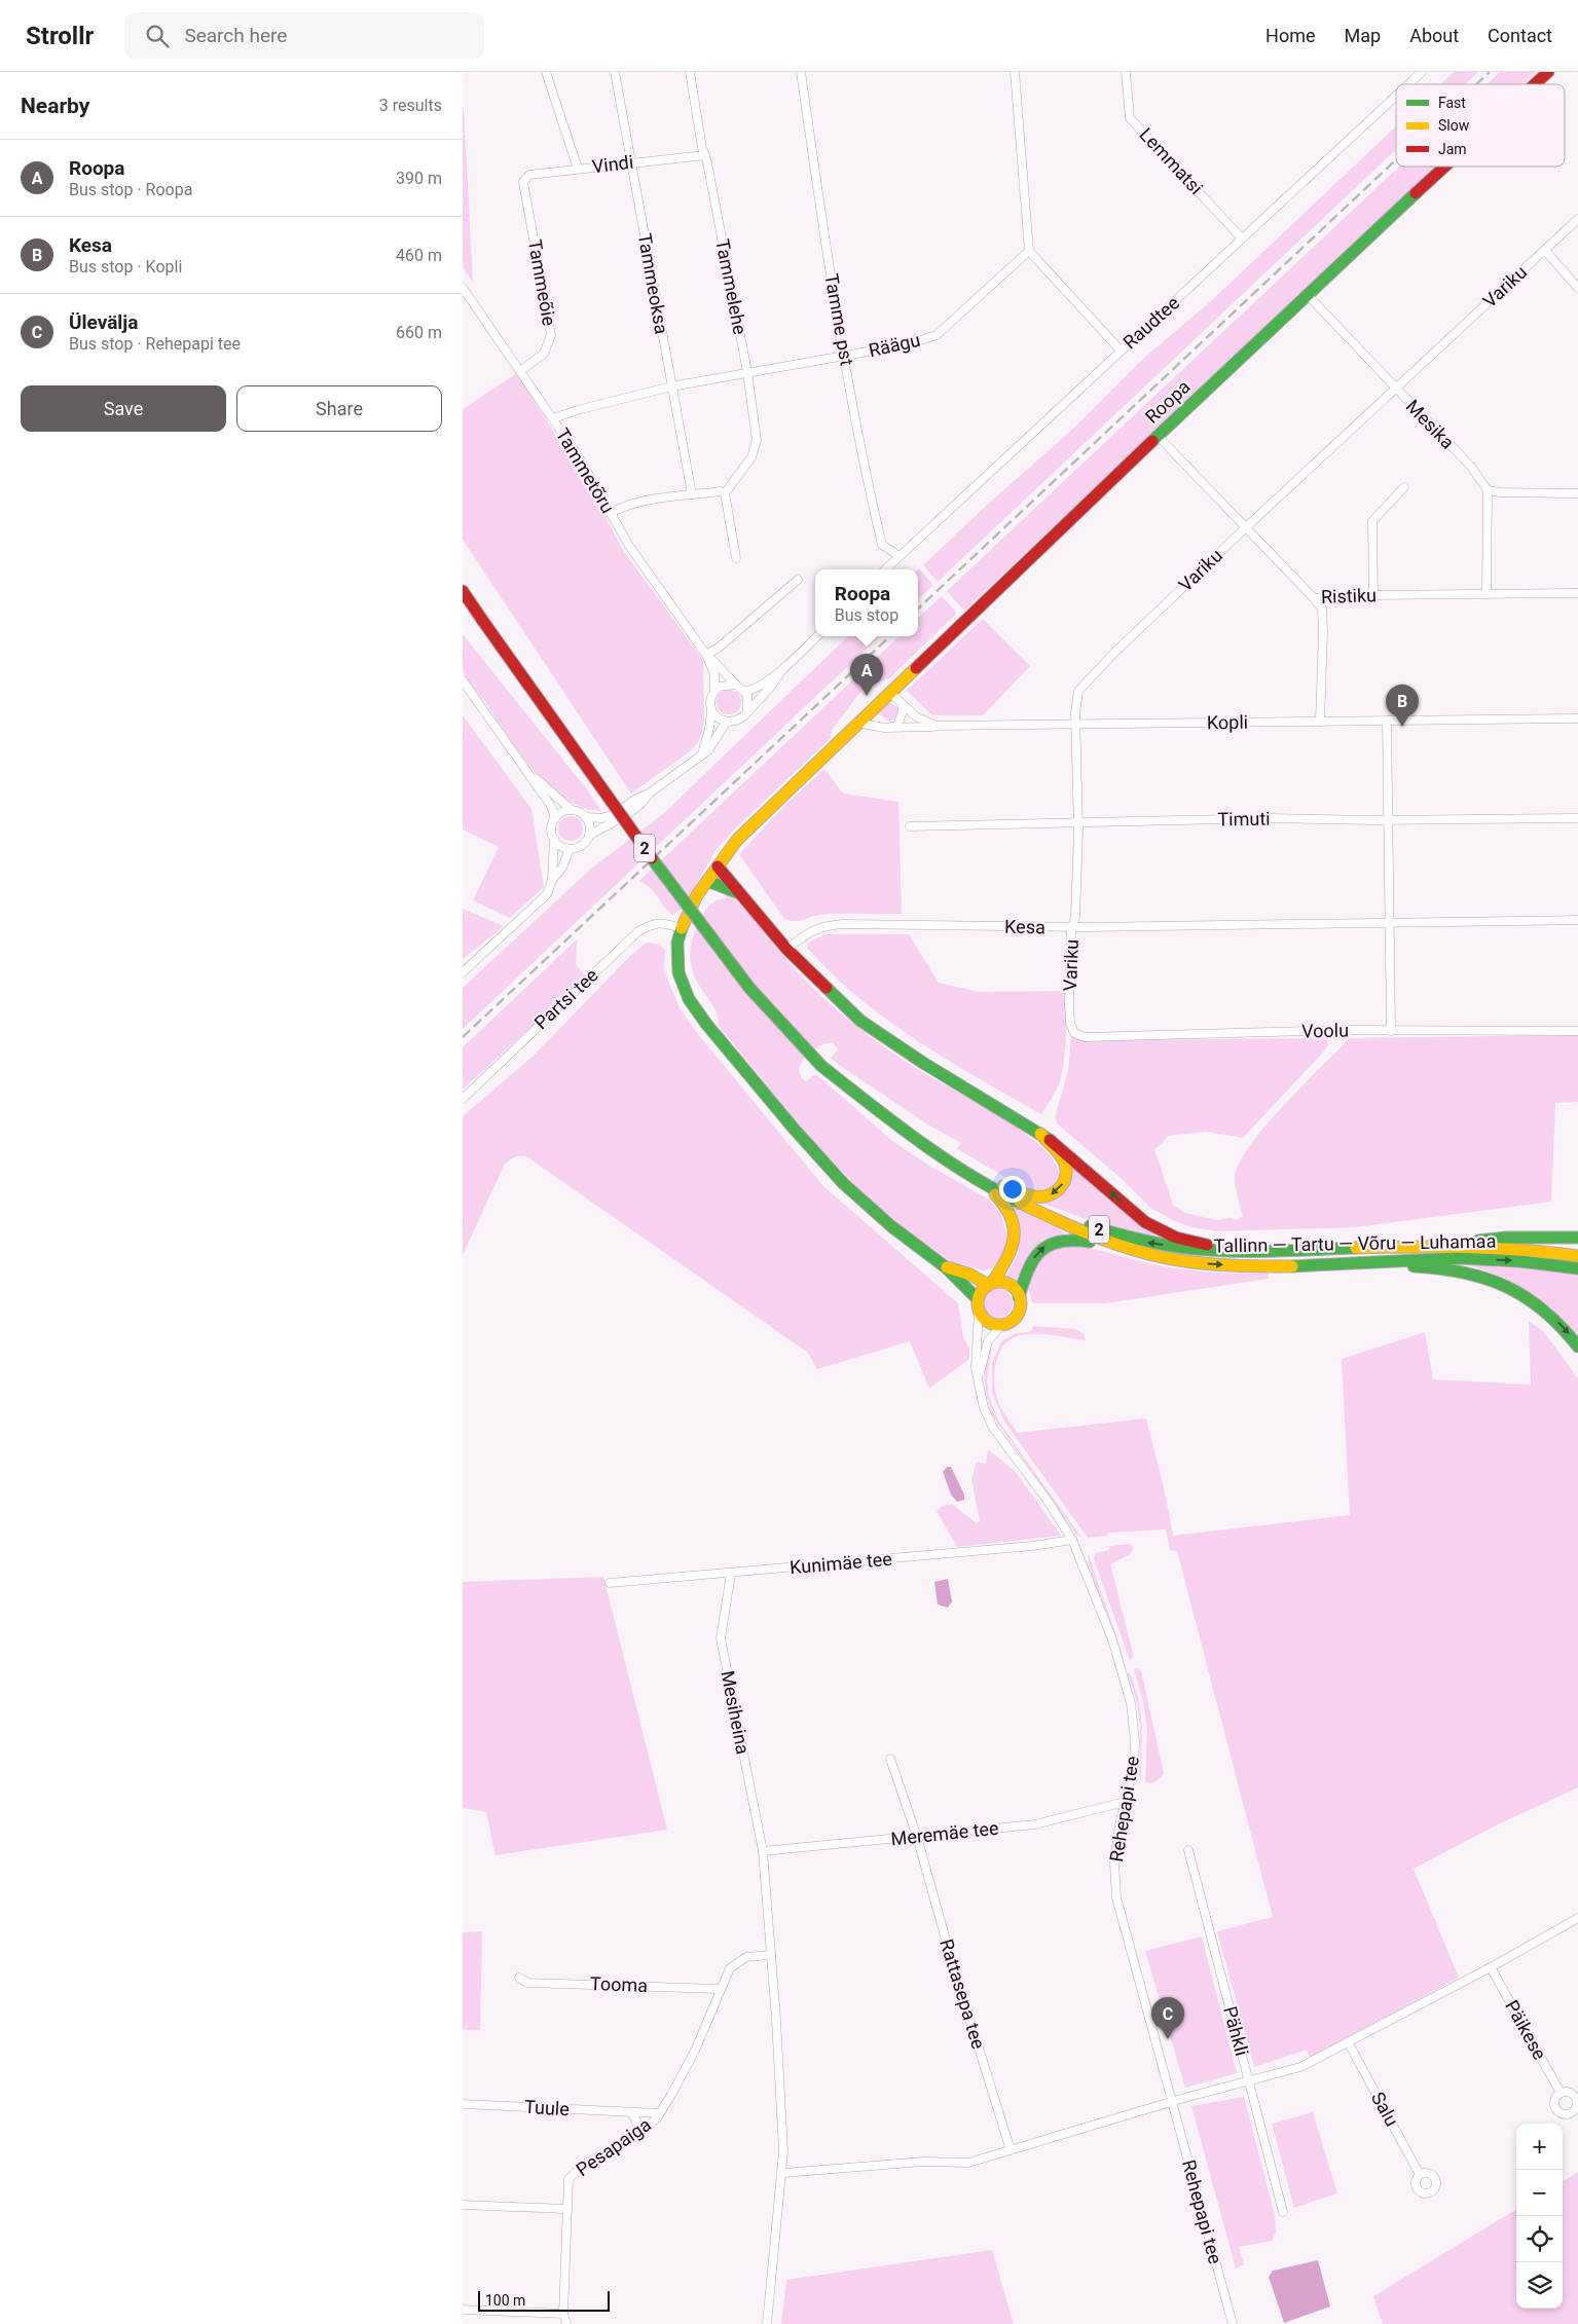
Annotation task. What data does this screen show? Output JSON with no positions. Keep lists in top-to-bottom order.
{
  "streets": {
    "main road": ["Roopa", "2", "Tallinn — Tartu — Võru — Luhamaa"],
    "street": [
      "Lemmatsi",
      "Vindi",
      "Tammeõie",
      "Tammeoksa",
      "Tammelehe",
      "Variku",
      "Tamme pst",
      "Raudtee",
      "Räägu",
      "Mesika",
      "Tammetõru",
      "Ristiku",
      "Kopli",
      "Timuti",
      "Kesa",
      "Partsi tee",
      "Voolu",
      "Kunimäe tee",
      "Mesiheina",
      "Rehepapi tee",
      "Meremäe tee",
      "Tooma",
      "Rattasepa tee",
      "Päikese",
      "Pähkli",
      "Tuule",
      "Salu",
      "Pesapaiga"
    ]
  },
  "crossings": [
    ["Lemmatsi", "Raudtee"],
    ["Vindi", "Tammeõie"],
    ["Vindi", "Tammeoksa"],
    ["Vindi", "Tammelehe"],
    ["Tammeõie", "Tammetõru"],
    ["Tammeoksa", "Räägu"],
    ["Tammelehe", "Räägu"],
    ["Variku", "Mesika"],
    ["Variku", "Ristiku"],
    ["Variku", "Kopli"],
    ["Variku", "Timuti"],
    ["Variku", "Kesa"],
    ["Variku", "Voolu"],
    ["Tamme pst", "Raudtee"],
    ["Tamme pst", "Räägu"],
    ["Räägu", "Tammetõru"],
    ["Roopa", "Mesika"],
    ["Roopa", "Ristiku"],
    ["Roopa", "Kopli"],
    ["Roopa", "Partsi tee"],
    ["Kunimäe tee", "Mesiheina"],
    ["Kunimäe tee", "Rehepapi tee"],
    ["Mesiheina", "Meremäe tee"],
    ["Rehepapi tee", "Meremäe tee"],
    ["Meremäe tee", "Rattasepa tee"],
    ["Tooma", "Pesapaiga"],
    ["Tuule", "Pesapaiga"]
  ],
  "legend": ["Fast", "Slow", "Jam"],
  "scale_bar": "100 m",
  "page": {
    "header": "Strollr",
    "search": "Search here",
    "nav": [
      "Home",
      "Map",
      "About",
      "Contact"
    ],
    "heading": ["Nearby", "3 results"],
    "list": [
      {
        "mark": "A",
        "name": "Roopa",
        "note": "Bus stop · Roopa",
        "value": "390 m"
      },
      {
        "mark": "B",
        "name": "Kesa",
        "note": "Bus stop · Kopli",
        "value": "460 m"
      },
      {
        "mark": "C",
        "name": "Ülevälja",
        "note": "Bus stop · Rehepapi tee",
        "value": "660 m"
      }
    ],
    "buttons": ["Save", "Share"],
    "popup": ["Roopa", "Bus stop"],
    "pins": ["A", "B", "C"],
    "map_buttons": ["+", "−"],
    "scale": "100 m"
  }
}
